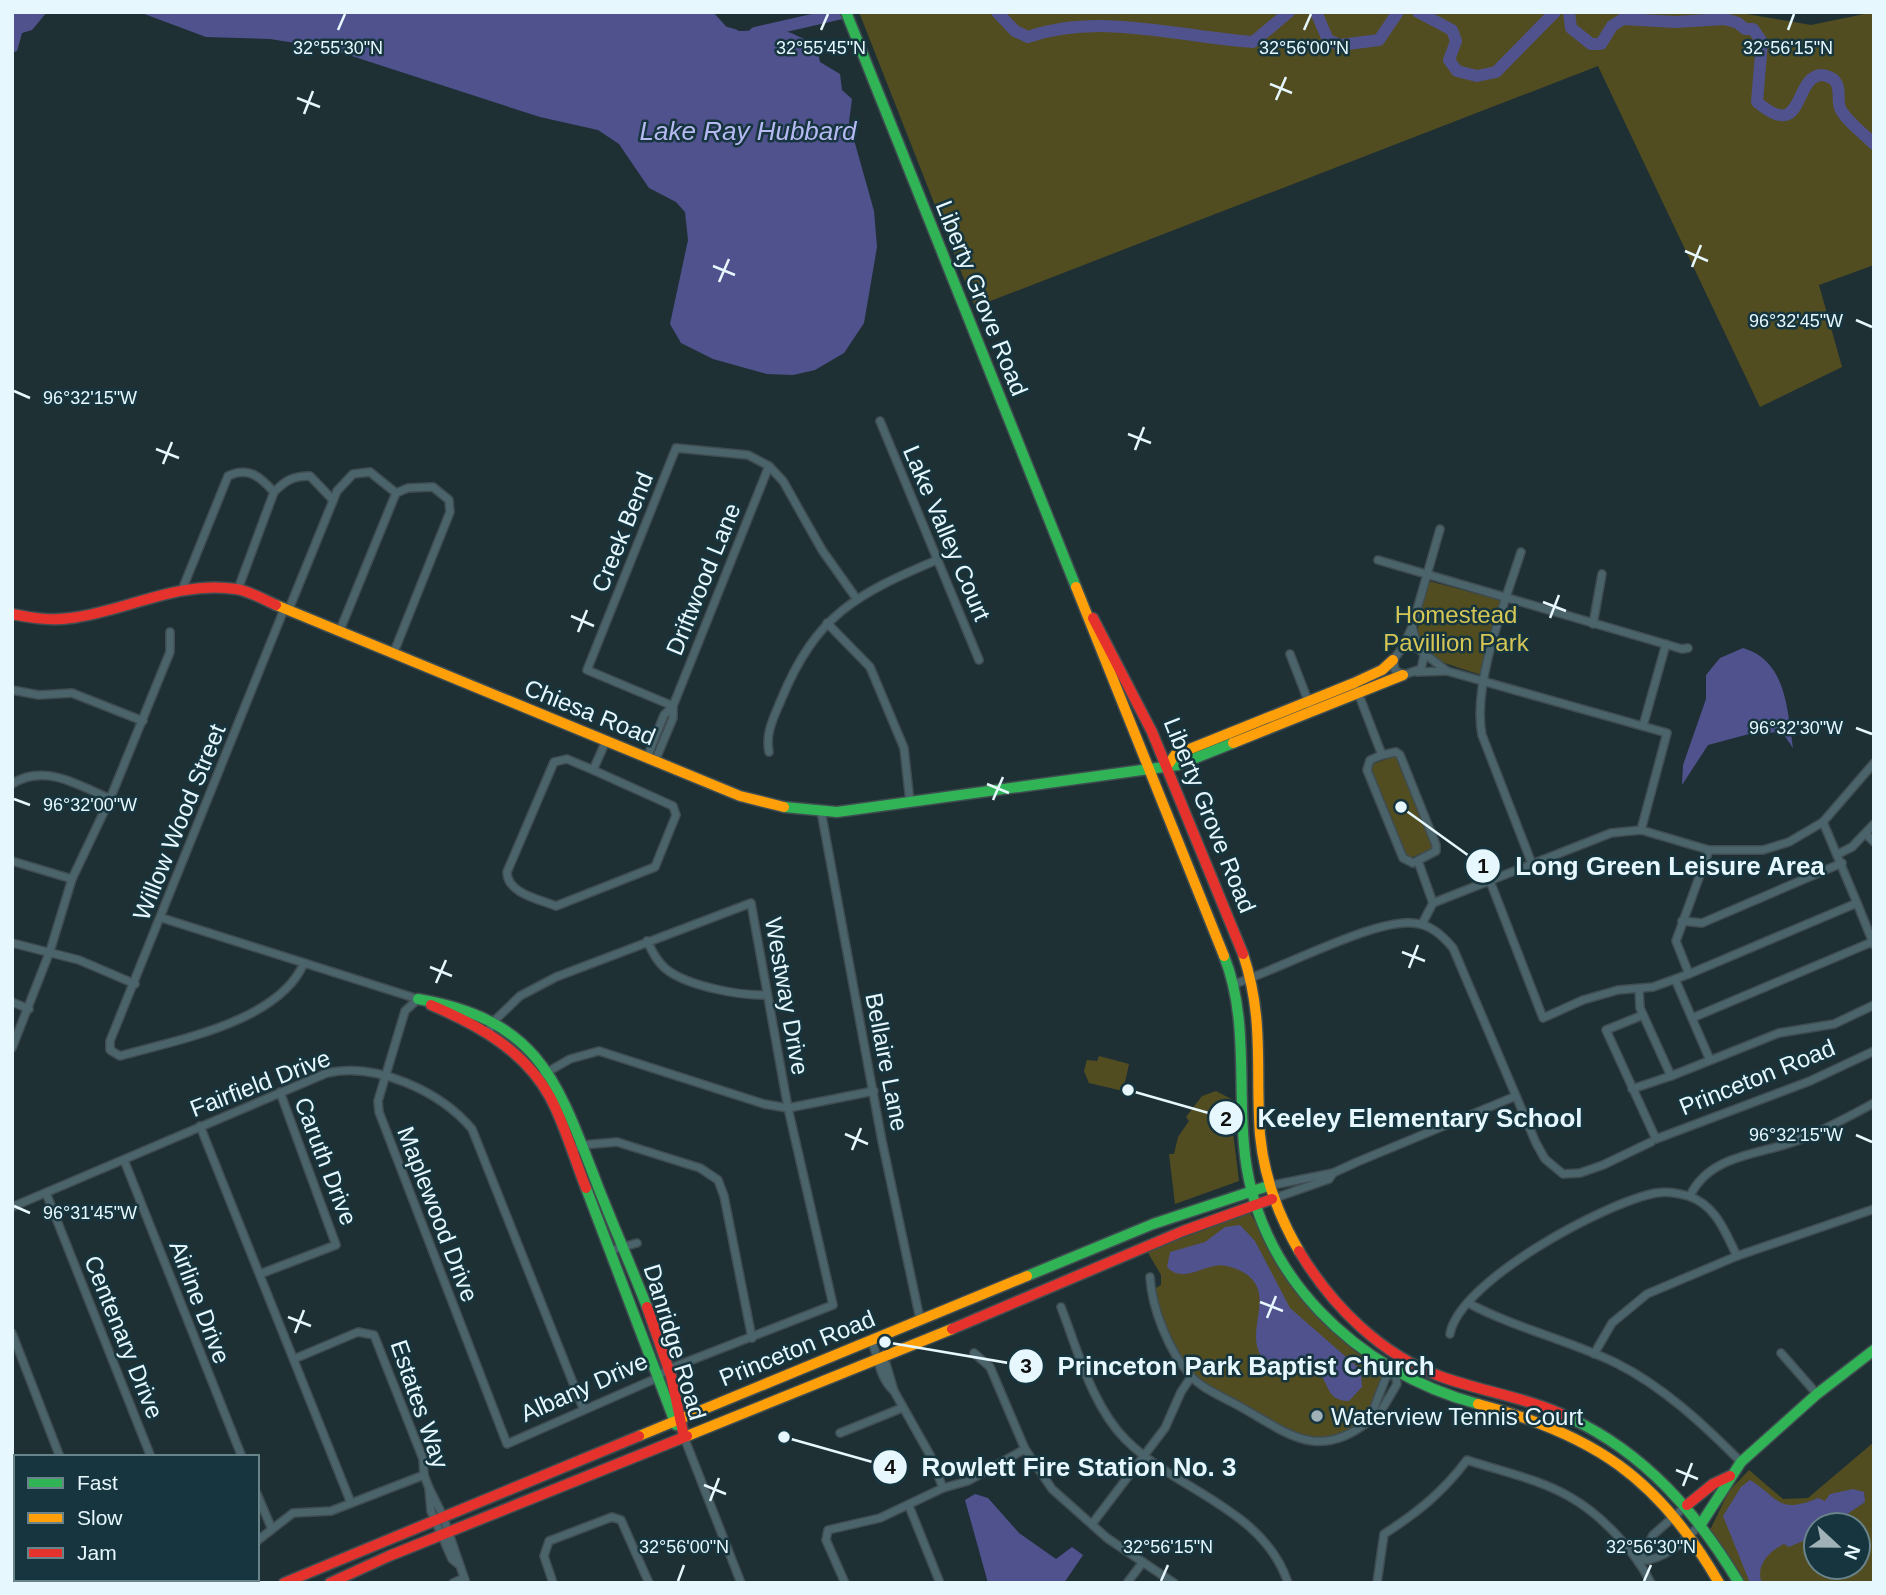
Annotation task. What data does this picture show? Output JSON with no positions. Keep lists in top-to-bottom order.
{
  "streets": {
    "main road": [
      "Liberty Grove Road",
      "Chiesa Road",
      "Princeton Road",
      "Danridge Road"
    ],
    "street": [
      "Creek Bend",
      "Lake Valley Court",
      "Driftwood Lane",
      "Willow Wood Street",
      "Westway Drive",
      "Bellaire Lane",
      "Fairfield Drive",
      "Caruth Drive",
      "Maplewood Drive",
      "Airline Drive",
      "Centenary Drive",
      "Albany Drive",
      "Estates Way"
    ]
  },
  "crossings": [
    ["Liberty Grove Road", "Chiesa Road"],
    ["Liberty Grove Road", "Princeton Road"],
    ["Creek Bend", "Driftwood Lane"],
    ["Driftwood Lane", "Chiesa Road"],
    ["Chiesa Road", "Willow Wood Street"],
    ["Chiesa Road", "Bellaire Lane"],
    ["Willow Wood Street", "Danridge Road"],
    ["Westway Drive", "Danridge Road"],
    ["Westway Drive", "Albany Drive"],
    ["Bellaire Lane", "Princeton Road"],
    ["Princeton Road", "Danridge Road"],
    ["Princeton Road", "Estates Way"],
    ["Fairfield Drive", "Caruth Drive"],
    ["Fairfield Drive", "Maplewood Drive"],
    ["Fairfield Drive", "Airline Drive"],
    ["Fairfield Drive", "Centenary Drive"],
    ["Fairfield Drive", "Albany Drive"],
    ["Maplewood Drive", "Danridge Road"],
    ["Maplewood Drive", "Albany Drive"],
    ["Danridge Road", "Albany Drive"]
  ],
  "water": ["Lake Ray Hubbard"],
  "parks": ["Homestead Pavillion Park"],
  "places": [
    "Long Green Leisure Area",
    "Keeley Elementary School",
    "Princeton Park Baptist Church",
    "Waterview Tennis Court",
    "Rowlett Fire Station No. 3"
  ],
  "legend": ["Fast", "Slow", "Jam"],
  "north": "right",
  "coordinates": [
    "32°55'30\"N",
    "32°55'45\"N",
    "32°56'00\"N",
    "32°56'15\"N",
    "96°32'45\"W",
    "96°32'15\"W",
    "96°32'30\"W",
    "96°32'00\"W",
    "96°31'45\"W",
    "32°56'30\"N"
  ]
}
